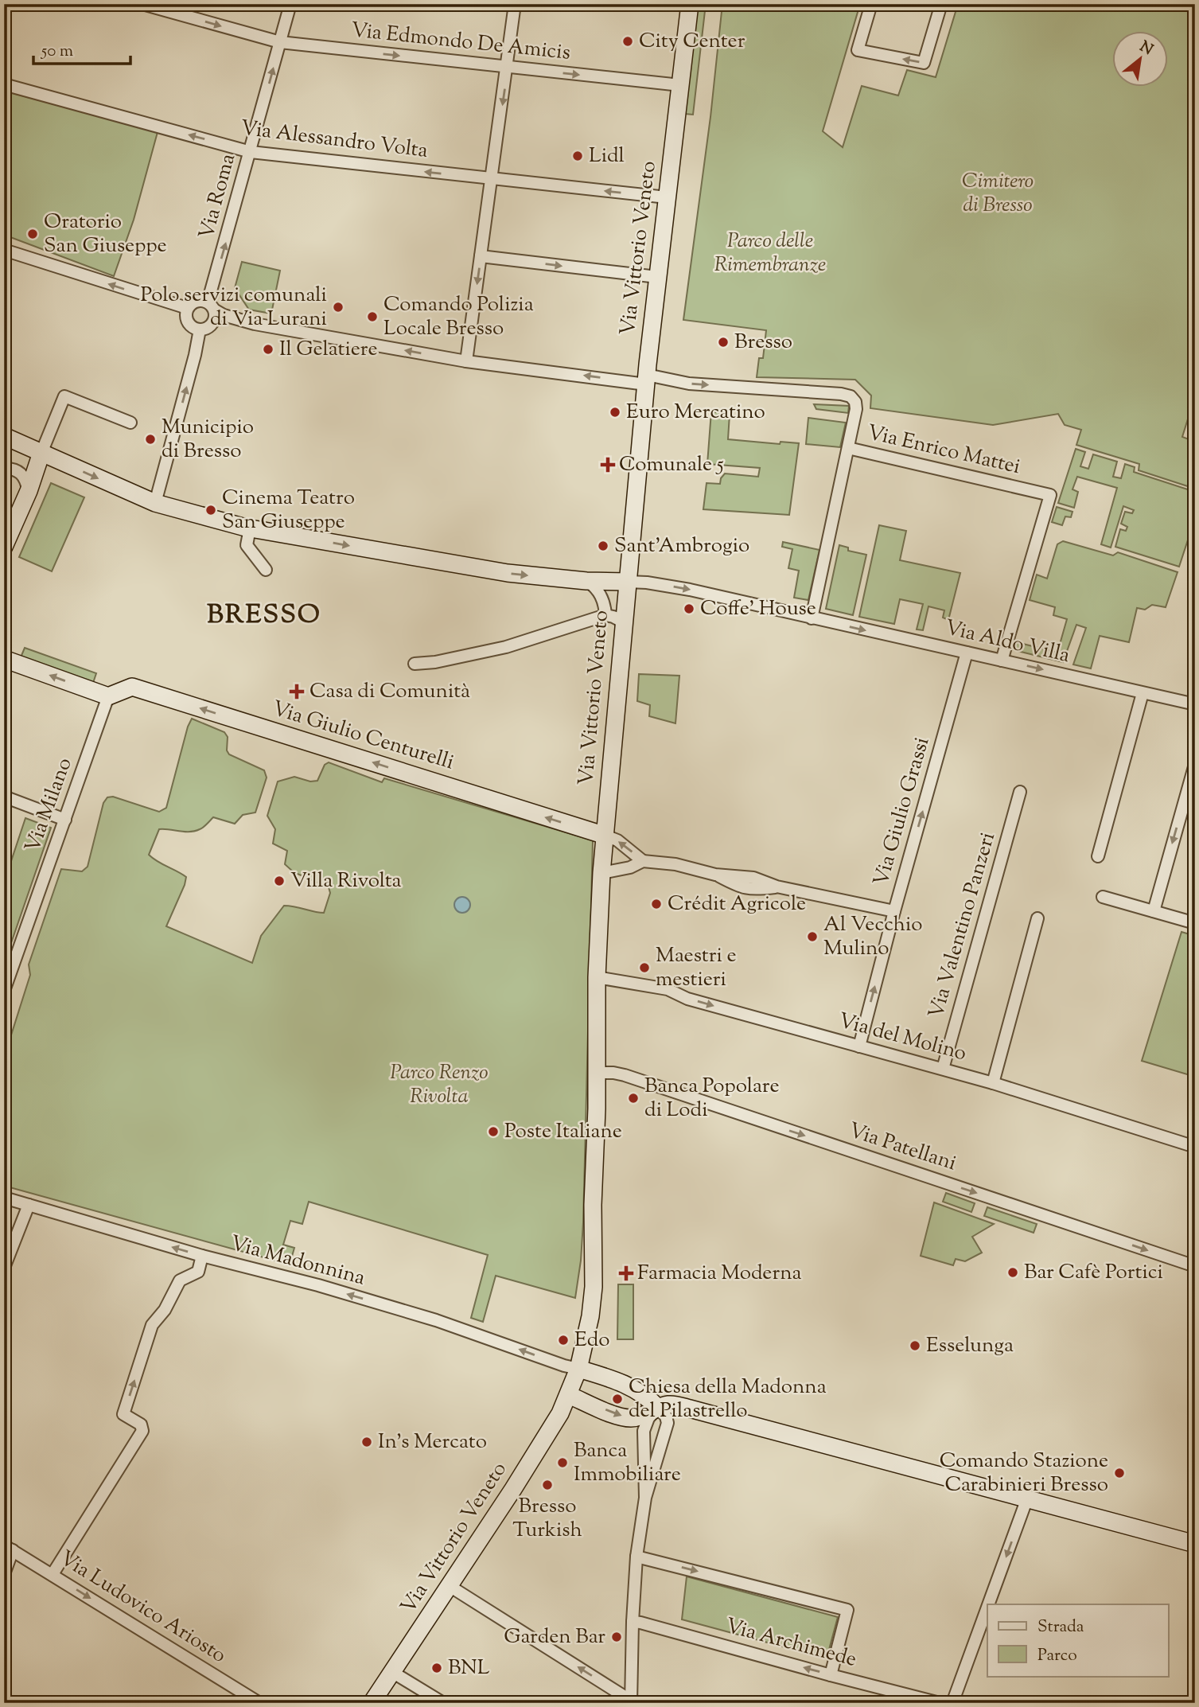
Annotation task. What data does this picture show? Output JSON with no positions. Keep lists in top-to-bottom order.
{
  "streets": {
    "street": [
      "Via Edmondo De Amicis",
      "Via Alessandro Volta",
      "Via Roma",
      "Via Vittorio Veneto",
      "Via Enrico Mattei",
      "Via Aldo Villa",
      "Via Giulio Centurelli",
      "Via Milano",
      "Via Giulio Grassi",
      "Via Valentino Panzeri",
      "Via del Molino",
      "Via Patellani",
      "Via Madonnina",
      "Via Ludovico Ariosto",
      "Via Archimede"
    ]
  },
  "crossings": [
    ["Via Edmondo De Amicis", "Via Roma"],
    ["Via Edmondo De Amicis", "Via Vittorio Veneto"],
    ["Via Alessandro Volta", "Via Roma"],
    ["Via Alessandro Volta", "Via Vittorio Veneto"],
    ["Via Vittorio Veneto", "Via Enrico Mattei"],
    ["Via Vittorio Veneto", "Via Aldo Villa"],
    ["Via Vittorio Veneto", "Via Giulio Centurelli"],
    ["Via Vittorio Veneto", "Via del Molino"],
    ["Via Vittorio Veneto", "Via Patellani"],
    ["Via Vittorio Veneto", "Via Madonnina"],
    ["Via Enrico Mattei", "Via Aldo Villa"],
    ["Via Aldo Villa", "Via Giulio Grassi"],
    ["Via Giulio Centurelli", "Via Milano"],
    ["Via Giulio Grassi", "Via del Molino"],
    ["Via Valentino Panzeri", "Via del Molino"]
  ],
  "one_way": [
    "Via Edmondo De Amicis",
    "Via Alessandro Volta",
    "Via Roma",
    "Via Aldo Villa",
    "Via Giulio Centurelli",
    "Via Giulio Grassi",
    "Via del Molino",
    "Via Patellani",
    "Via Madonnina",
    "Via Ludovico Ariosto",
    "Via Archimede"
  ],
  "districts": ["BRESSO"],
  "parks": ["Cimitero di Bresso", "Parco delle Rimembranze", "Parco Renzo Rivolta"],
  "places": {
    "other": [
      "City Center",
      "Lidl",
      "Oratorio San Giuseppe",
      "Polo servizi comunali di Via Lurani",
      "Comando Polizia Locale Bresso",
      "Bresso",
      "Il Gelatiere",
      "Euro Mercatino",
      "Municipio di Bresso",
      "Cinema Teatro San Giuseppe",
      "Sant'Ambrogio",
      "Coffe' House",
      "Villa Rivolta",
      "Crédit Agricole",
      "Al Vecchio Mulino",
      "Maestri e mestieri",
      "Banca Popolare di Lodi",
      "Poste Italiane",
      "Bar Cafè Portici",
      "Edo",
      "Esselunga",
      "Chiesa della Madonna del Pilastrello",
      "In's Mercato",
      "Banca Immobiliare",
      "Comando Stazione Carabinieri Bresso",
      "Bresso Turkish",
      "Garden Bar",
      "BNL"
    ],
    "health": ["Comunale 5", "Casa di Comunità", "Farmacia Moderna"]
  },
  "legend": ["Strada", "Parco"],
  "scale_bar": "50 m",
  "north": "top right"
}
